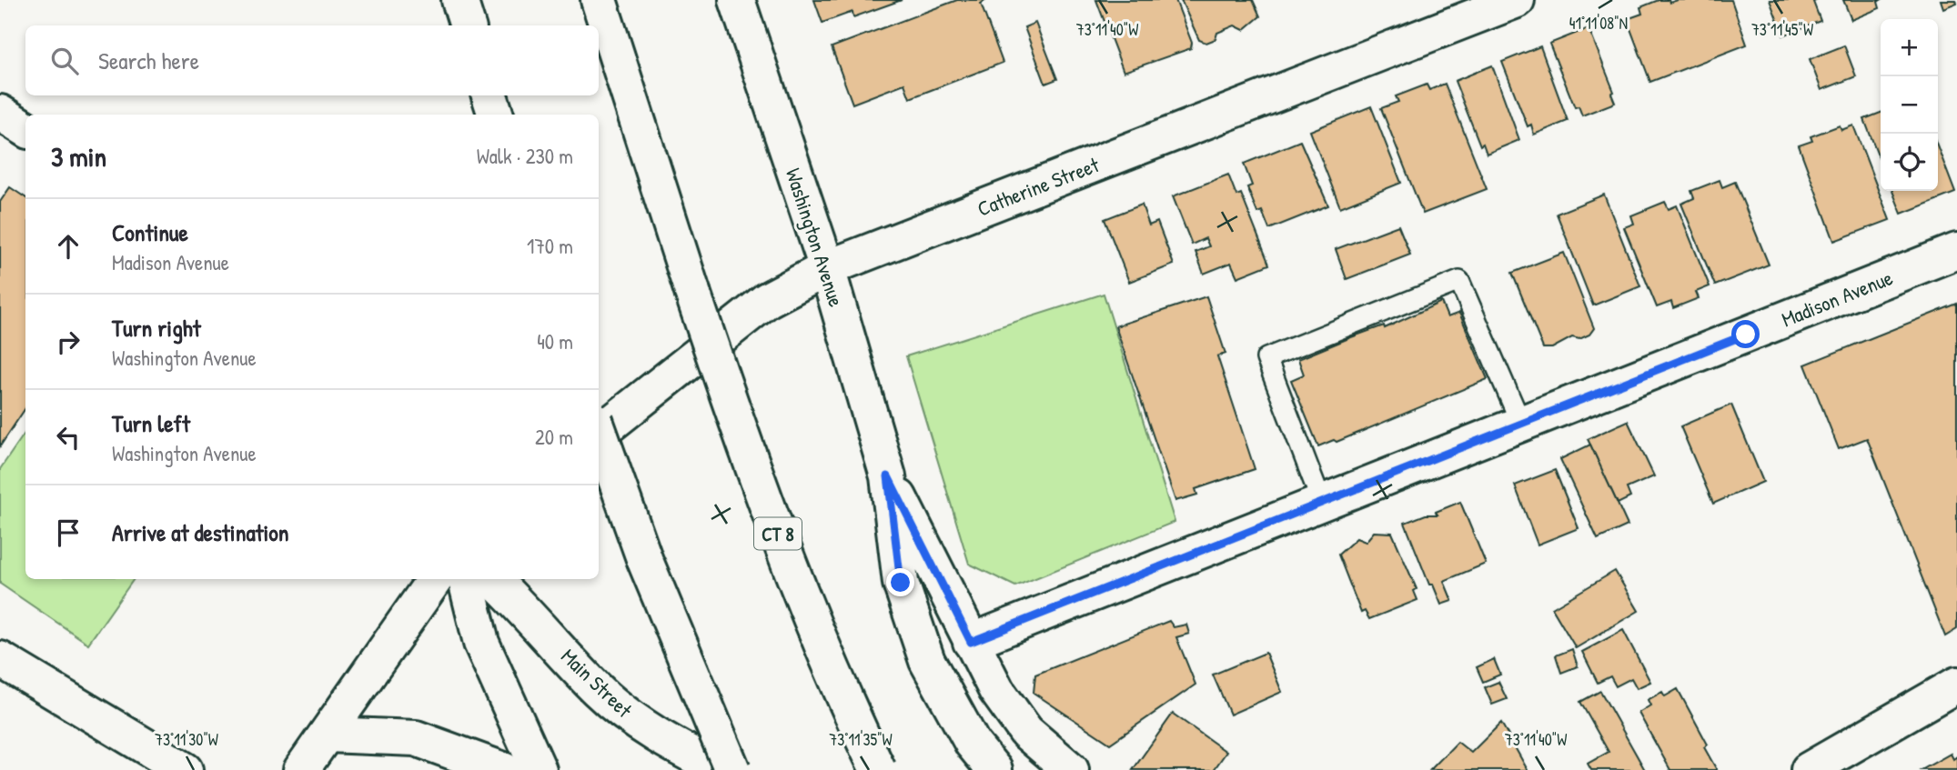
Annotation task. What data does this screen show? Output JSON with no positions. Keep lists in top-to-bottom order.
{
  "streets": {
    "main road": [
      "Catherine Street",
      "Washington Avenue",
      "Madison Avenue",
      "CT 8",
      "Main Street"
    ]
  },
  "crossings": [
    ["Catherine Street", "Washington Avenue"],
    ["Washington Avenue", "Madison Avenue"]
  ],
  "page": {
    "map_buttons": ["+", "−"],
    "search": "Search here",
    "heading": ["3 min", "Walk · 230 m"],
    "list": [
      ["Continue", "Madison Avenue", "170 m"],
      ["Turn right", "Washington Avenue", "40 m"],
      ["Turn left", "Washington Avenue", "20 m"],
      "Arrive at destination"
    ]
  },
  "coordinates": [
    "41°11'08\"N",
    "73°11'40\"W",
    "73°11'45\"W",
    "73°11'30\"W",
    "73°11'35\"W"
  ]
}
